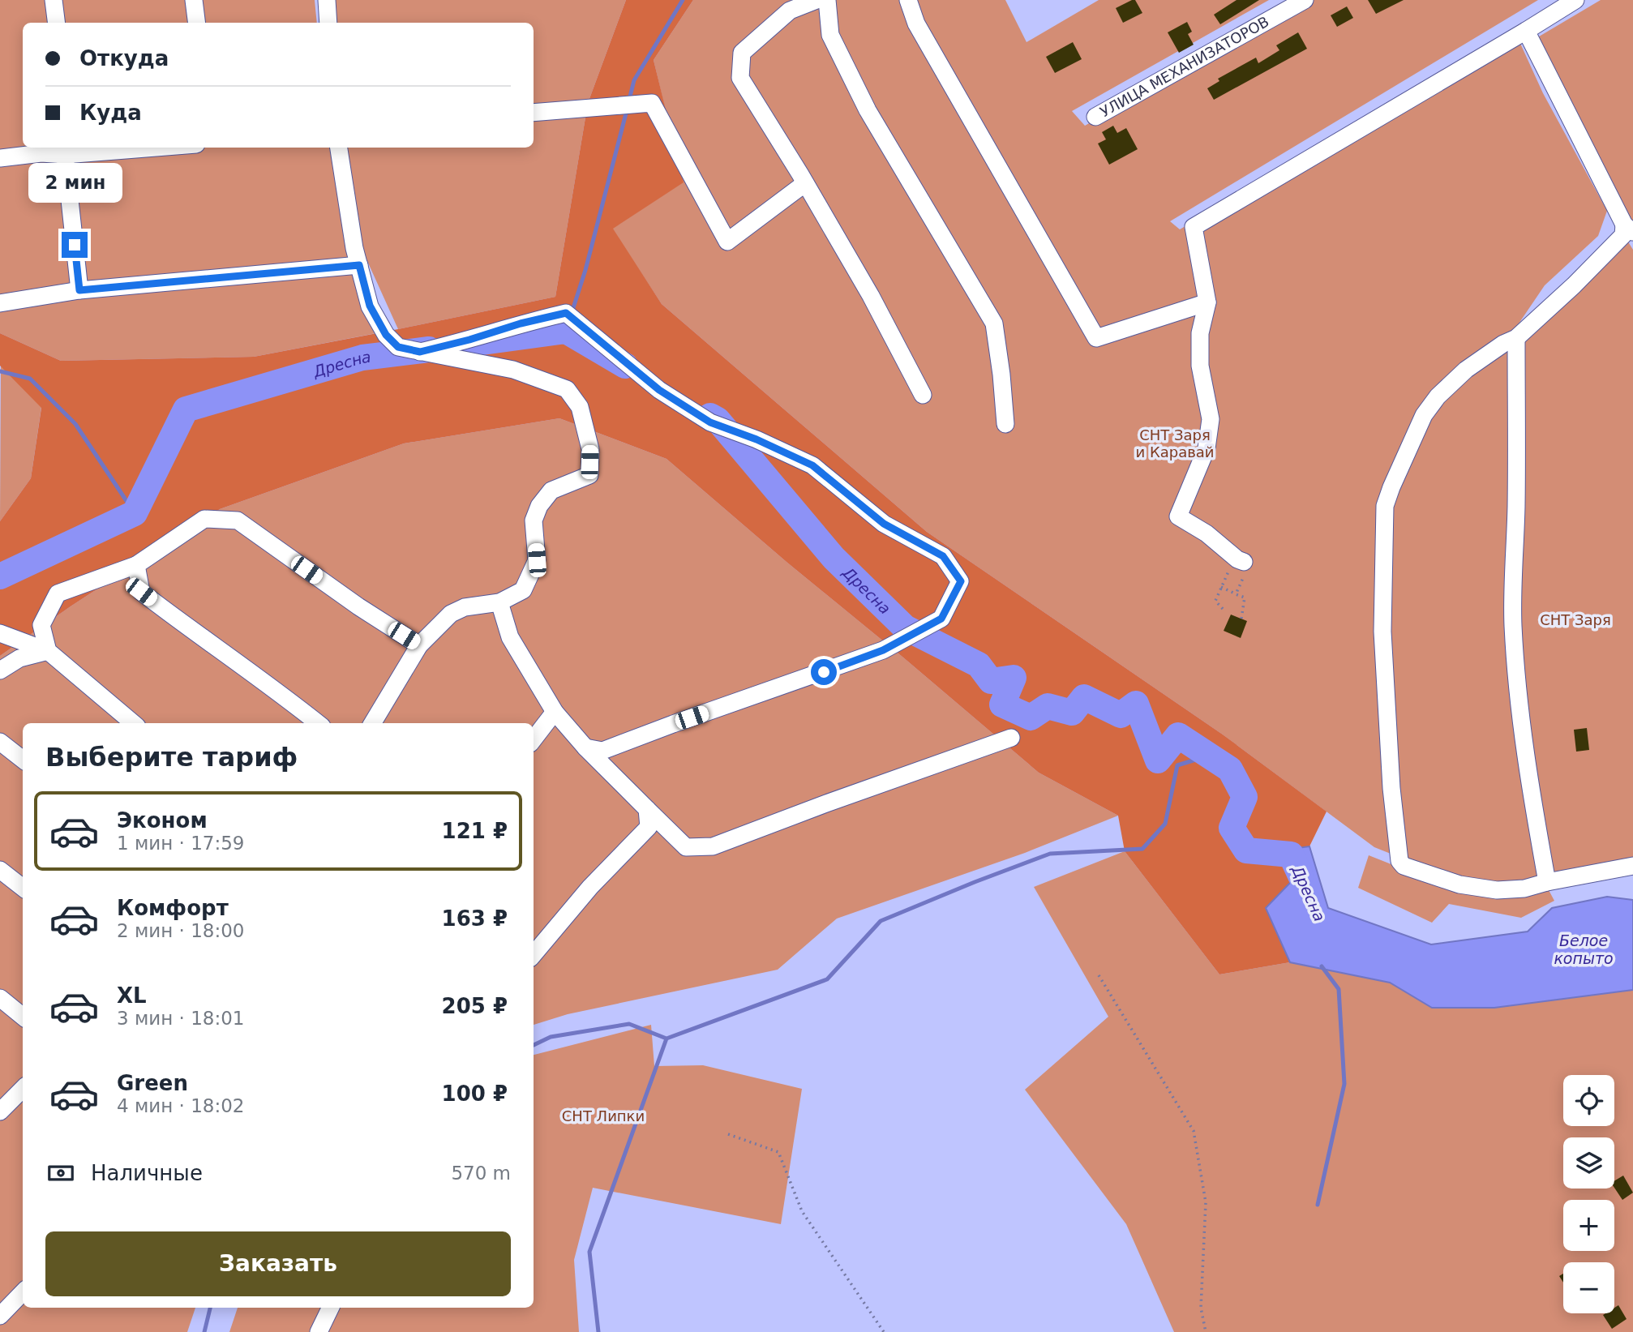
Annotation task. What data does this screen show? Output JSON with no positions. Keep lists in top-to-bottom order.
{
  "streets": {
    "street": ["УЛИЦА МЕХАНИЗАТОРОВ"]
  },
  "water": ["Дресна", "Белое копыто"],
  "parks": ["СНТ Заря и Каравай", "СНТ Заря", "СНТ Липки"],
  "page": {
    "banner": ["Откуда", "Куда"],
    "bubble": "2 мин",
    "heading": "Выберите тариф",
    "list": [
      {
        "name": "Эконом",
        "note": "1 мин · 17:59",
        "value": "121 ₽"
      },
      {
        "name": "Комфорт",
        "note": "2 мин · 18:00",
        "value": "163 ₽"
      },
      {
        "name": "XL",
        "note": "3 мин · 18:01",
        "value": "205 ₽"
      },
      {
        "name": "Green",
        "note": "4 мин · 18:02",
        "value": "100 ₽"
      }
    ],
    "map_buttons": ["+", "−"],
    "pay": ["Наличные", "570 m"],
    "buttons": "Заказать"
  }
}
